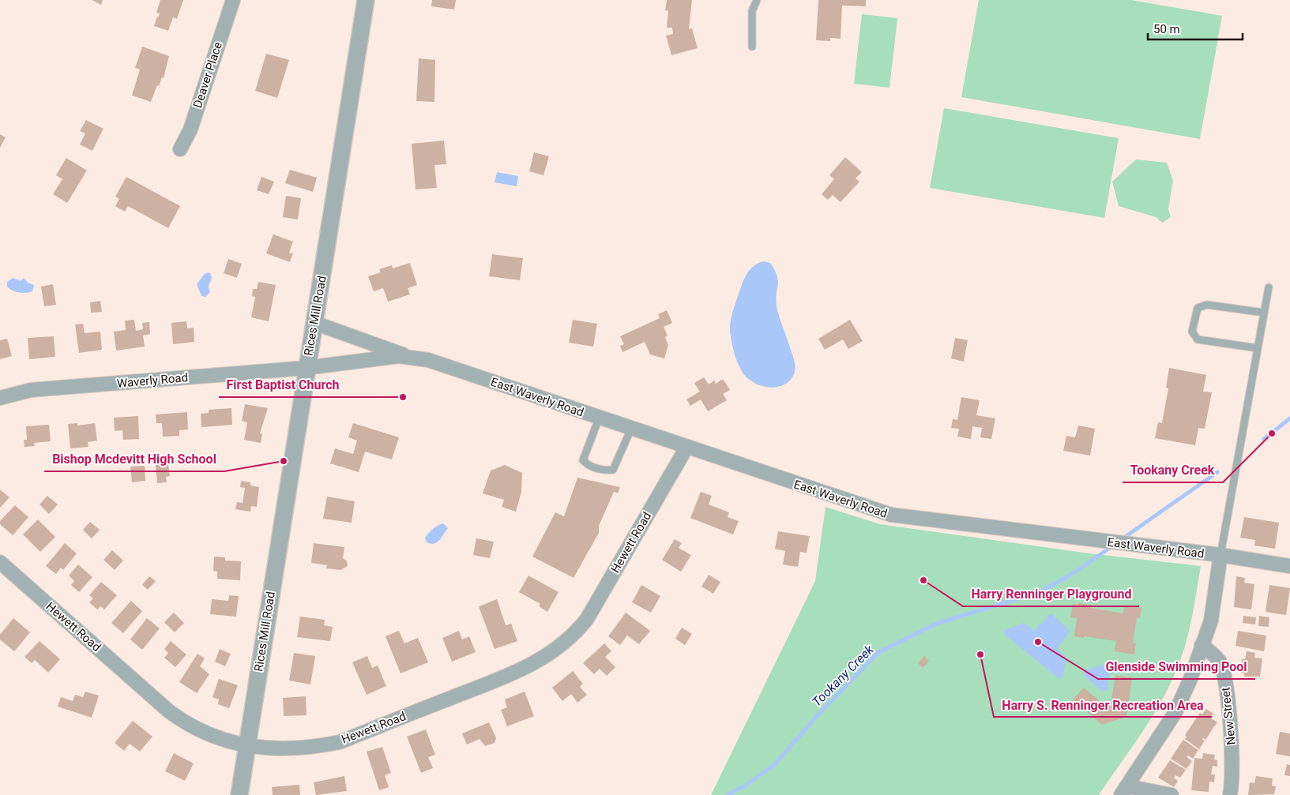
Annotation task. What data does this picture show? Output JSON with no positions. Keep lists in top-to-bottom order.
{
  "streets": {
    "street": [
      "Deaver Place",
      "Rices Mill Road",
      "Waverly Road",
      "East Waverly Road",
      "Hewett Road",
      "New Street"
    ]
  },
  "crossings": [
    ["Rices Mill Road", "Waverly Road"],
    ["Rices Mill Road", "East Waverly Road"],
    ["Rices Mill Road", "Hewett Road"],
    ["Waverly Road", "East Waverly Road"],
    ["East Waverly Road", "Hewett Road"]
  ],
  "water": ["Tookany Creek"],
  "places": [
    "First Baptist Church",
    "Tookany Creek",
    "Bishop Mcdevitt High School",
    "Harry Renninger Playground",
    "Glenside Swimming Pool",
    "Harry S. Renninger Recreation Area"
  ],
  "scale_bar": "50 m"
}
